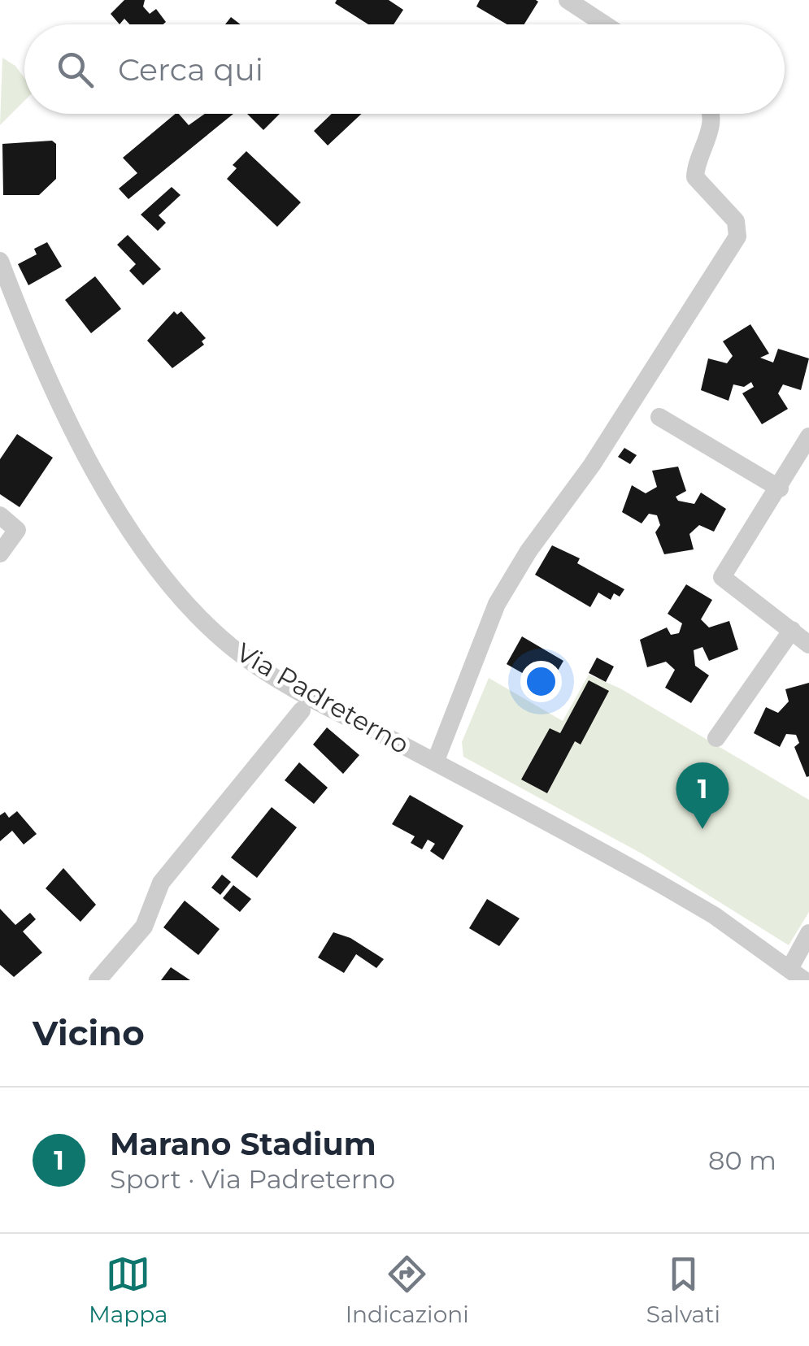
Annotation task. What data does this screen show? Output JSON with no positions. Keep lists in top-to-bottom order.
{
  "streets": {
    "street": ["Via Padreterno"]
  },
  "page": {
    "search": "Cerca qui",
    "pins": "1",
    "heading": "Vicino",
    "list": [
      {
        "mark": "1",
        "name": "Marano Stadium",
        "note": "Sport · Via Padreterno",
        "value": "80 m"
      }
    ],
    "nav": ["Mappa", "Indicazioni", "Salvati"]
  }
}
